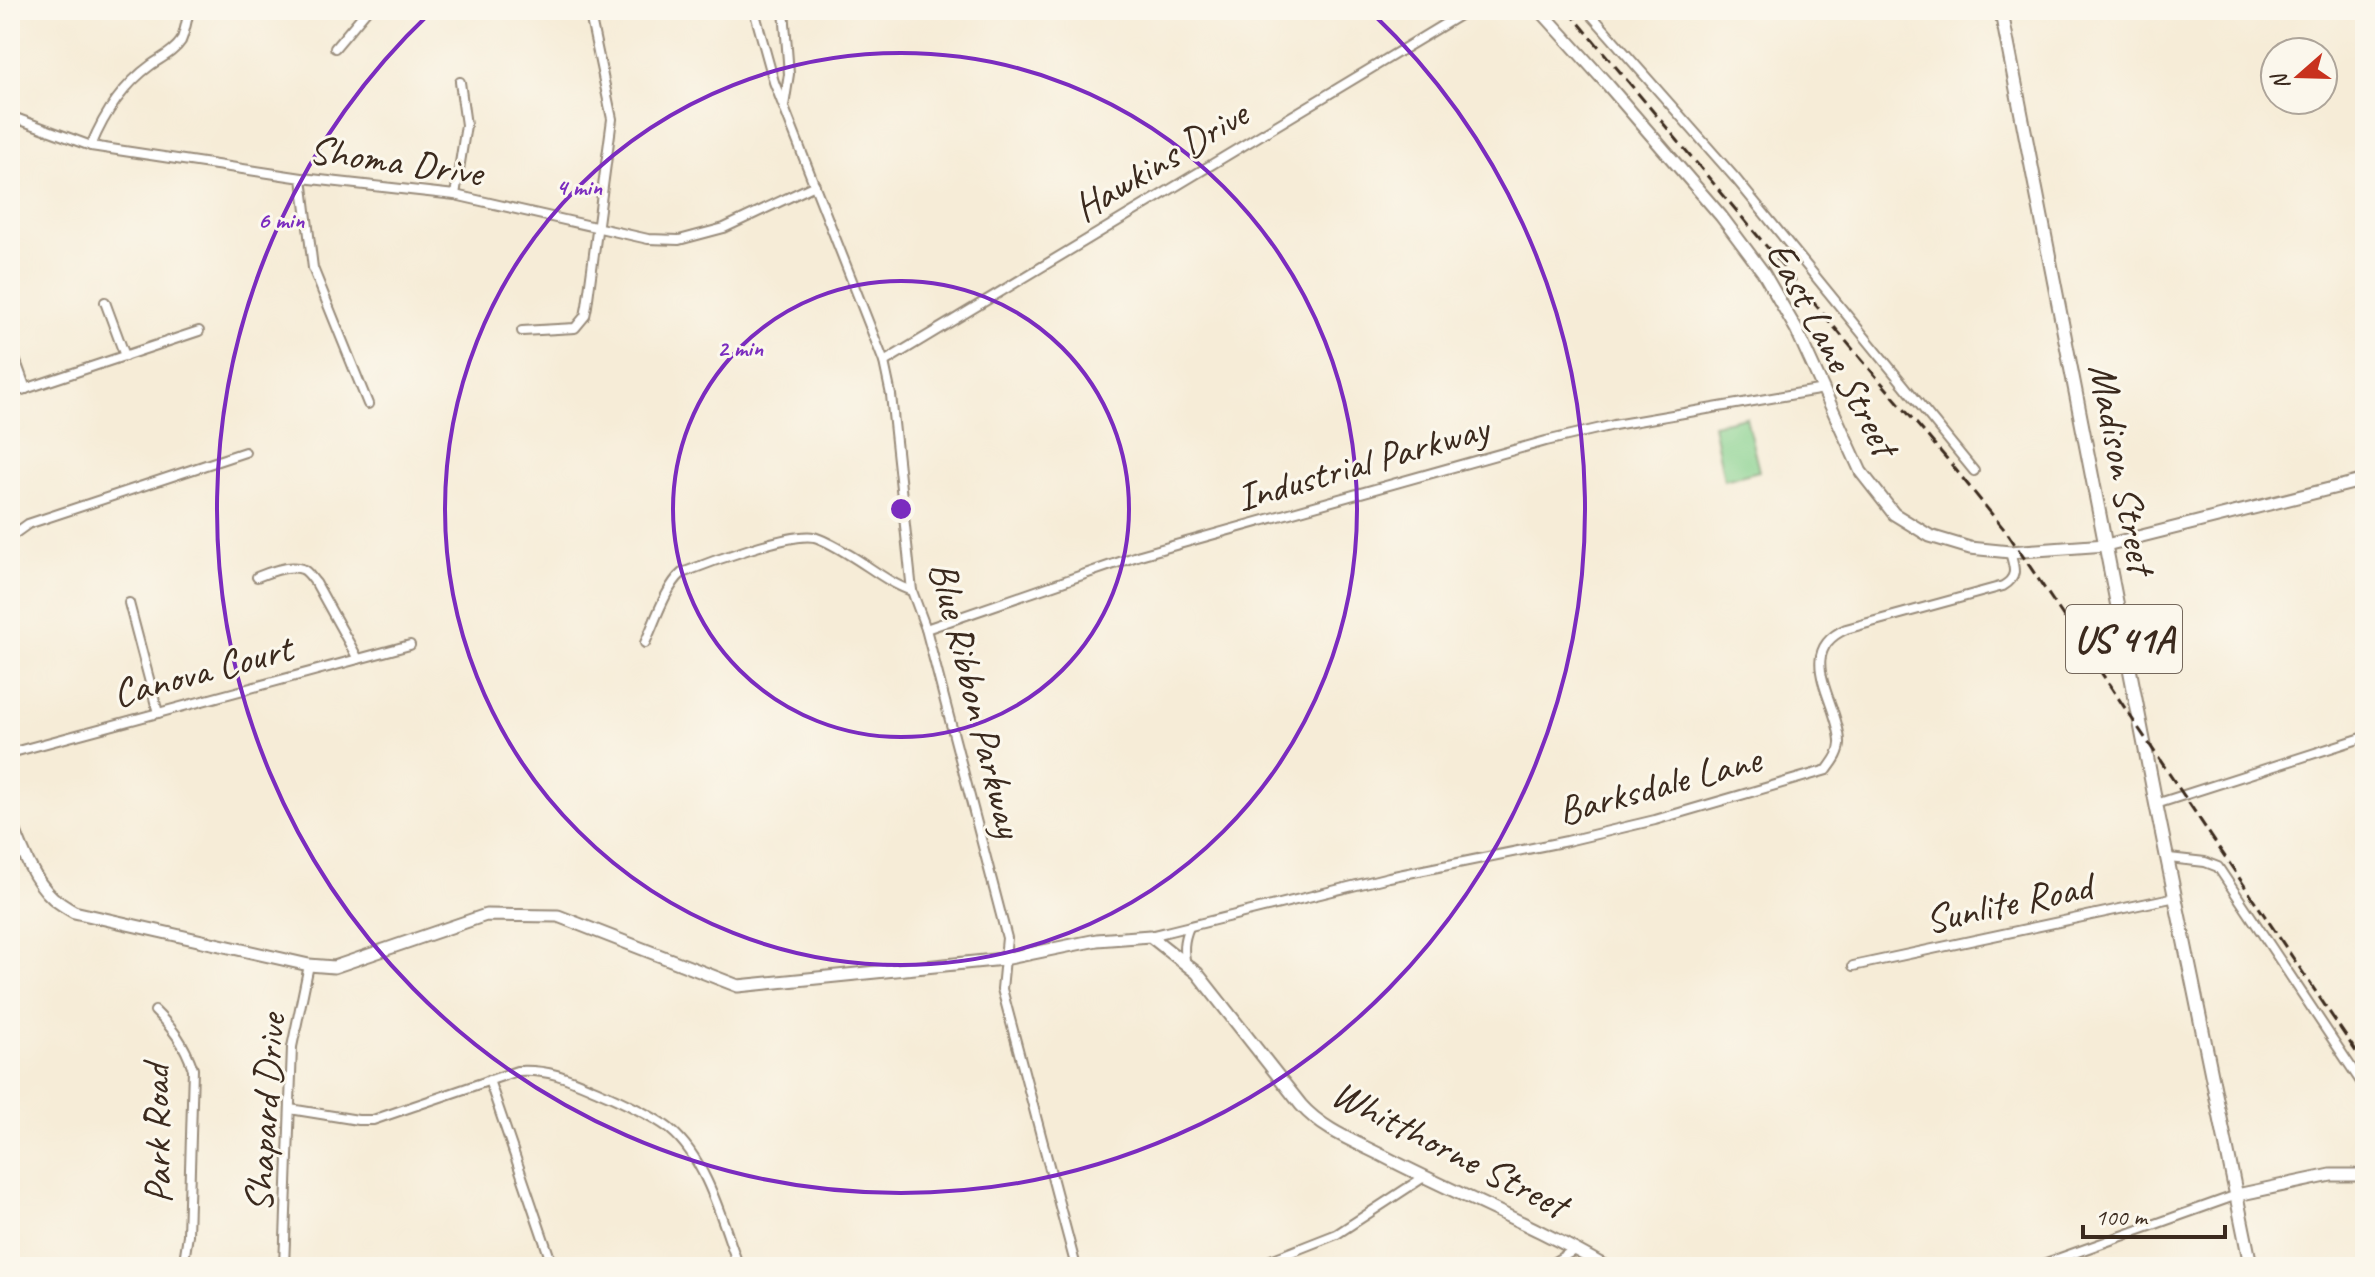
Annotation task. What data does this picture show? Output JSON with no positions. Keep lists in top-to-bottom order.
{
  "streets": {
    "main road": ["Madison Street", "US 41A"],
    "street": [
      "Shoma Drive",
      "Hawkins Drive",
      "East Lane Street",
      "Industrial Parkway",
      "Canova Court",
      "Blue Ribbon Parkway",
      "Barksdale Lane",
      "Sunlite Road",
      "Shapard Drive",
      "Park Road",
      "Whitthorne Street"
    ]
  },
  "crossings": [
    ["Shoma Drive", "Blue Ribbon Parkway"],
    ["Hawkins Drive", "Blue Ribbon Parkway"],
    ["East Lane Street", "Industrial Parkway"],
    ["East Lane Street", "Madison Street"],
    ["East Lane Street", "Barksdale Lane"],
    ["Industrial Parkway", "Blue Ribbon Parkway"],
    ["Madison Street", "Sunlite Road"],
    ["Barksdale Lane", "Whitthorne Street"]
  ],
  "scale_bar": "100 m",
  "north": "left",
  "rings": ["4 min", "6 min", "2 min"]
}
